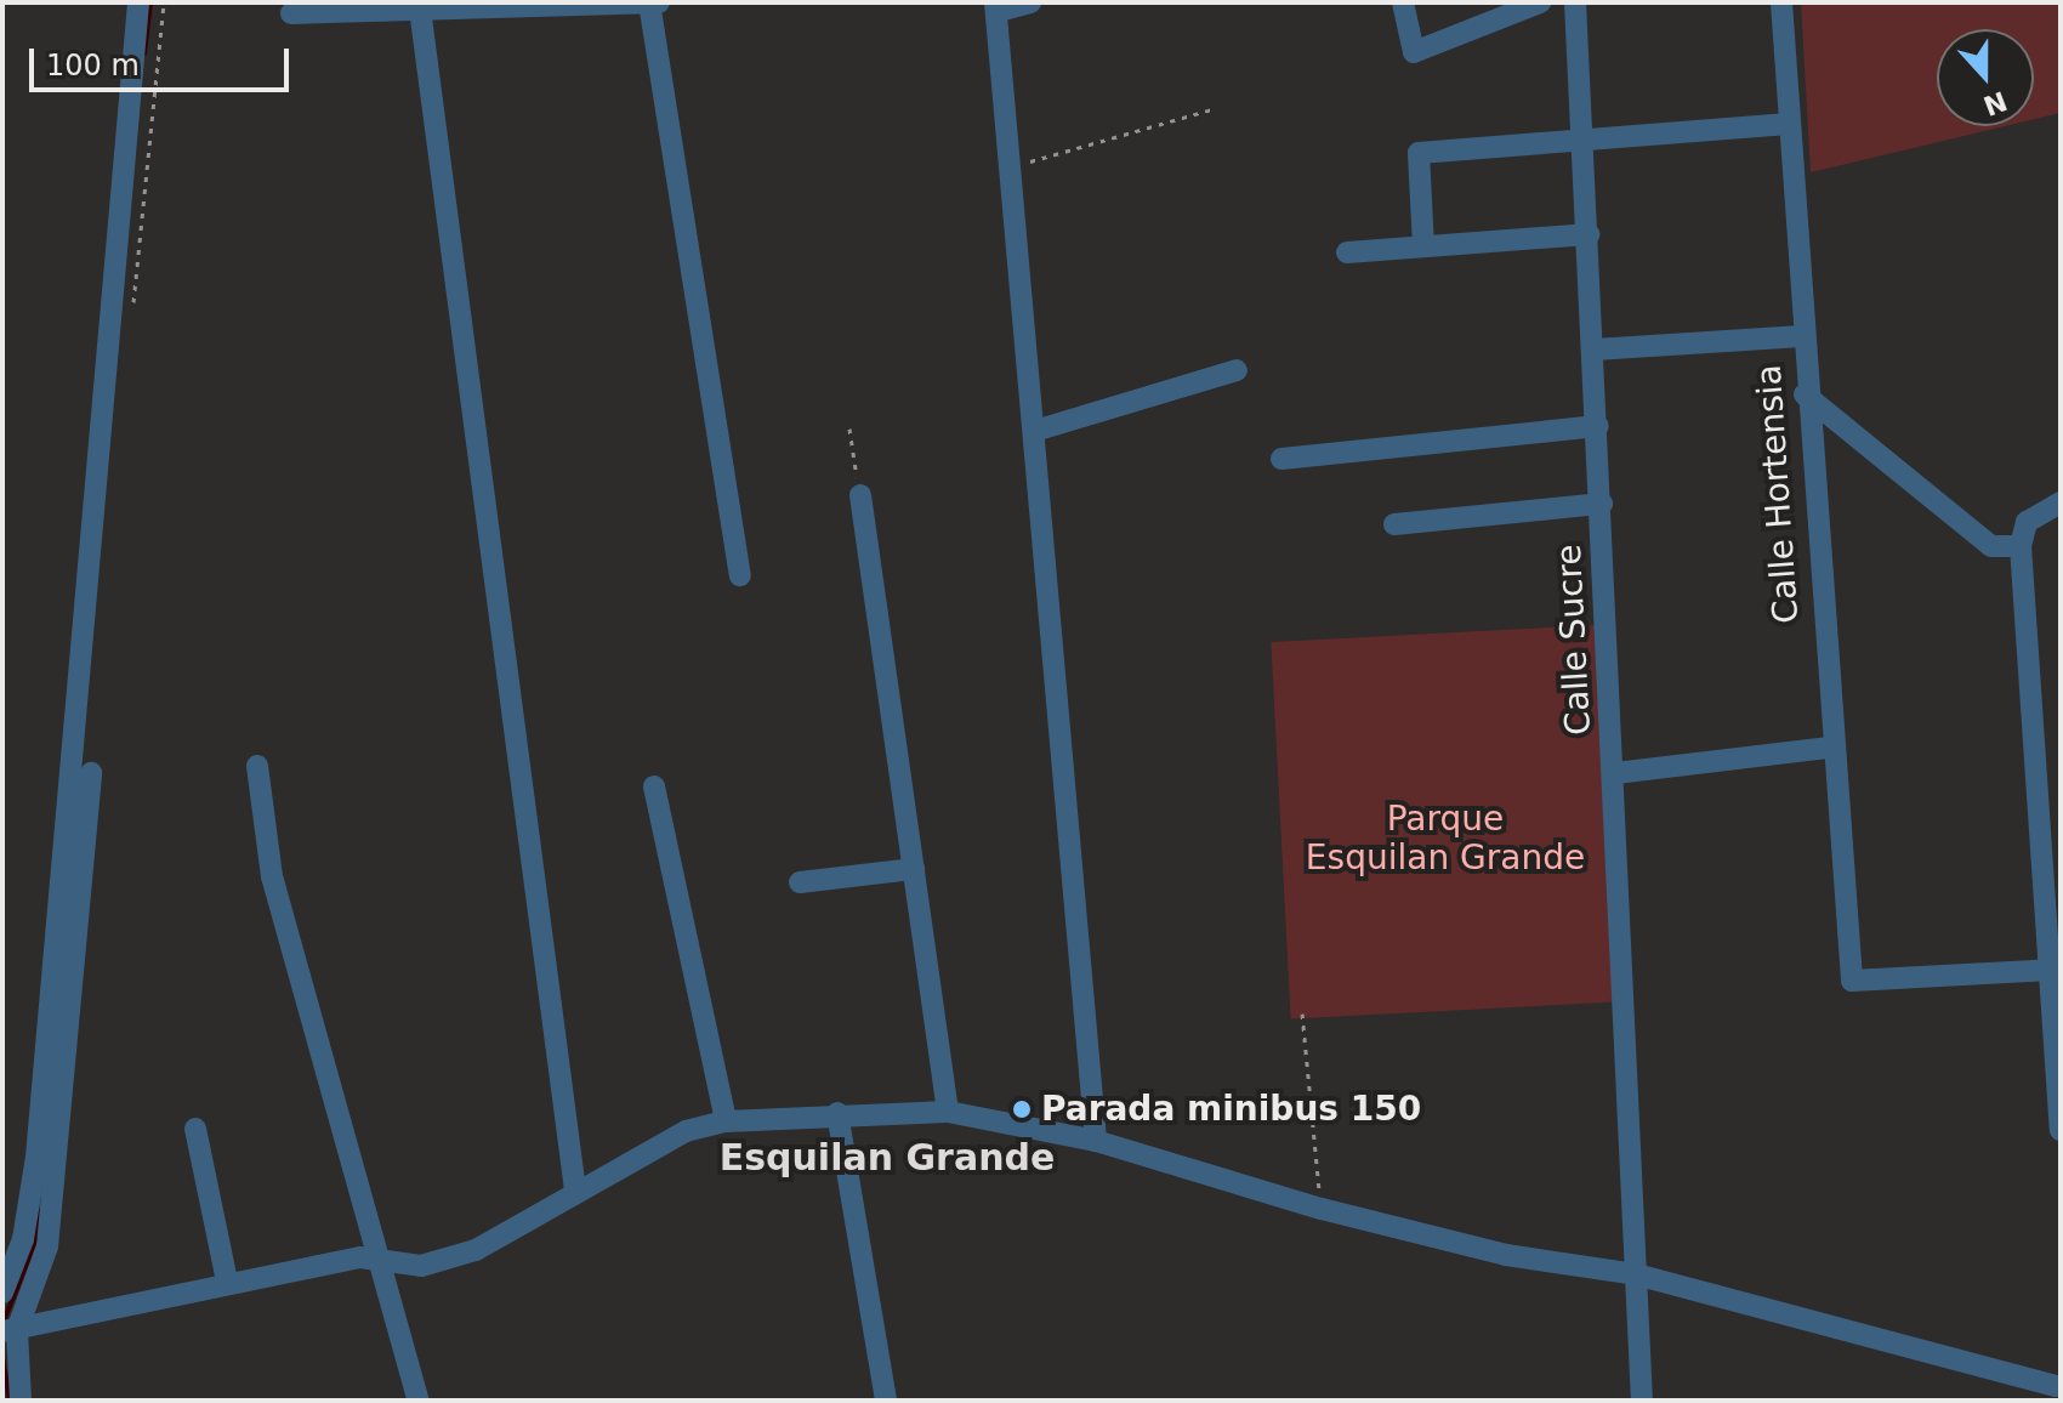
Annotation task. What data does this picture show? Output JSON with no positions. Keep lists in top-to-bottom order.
{
  "streets": {
    "street": ["Calle Hortensia", "Calle Sucre"]
  },
  "districts": ["Esquilan Grande"],
  "parks": ["Parque Esquilan Grande"],
  "places": ["Parada minibus 150"],
  "scale_bar": "100 m",
  "north": "bottom"
}
